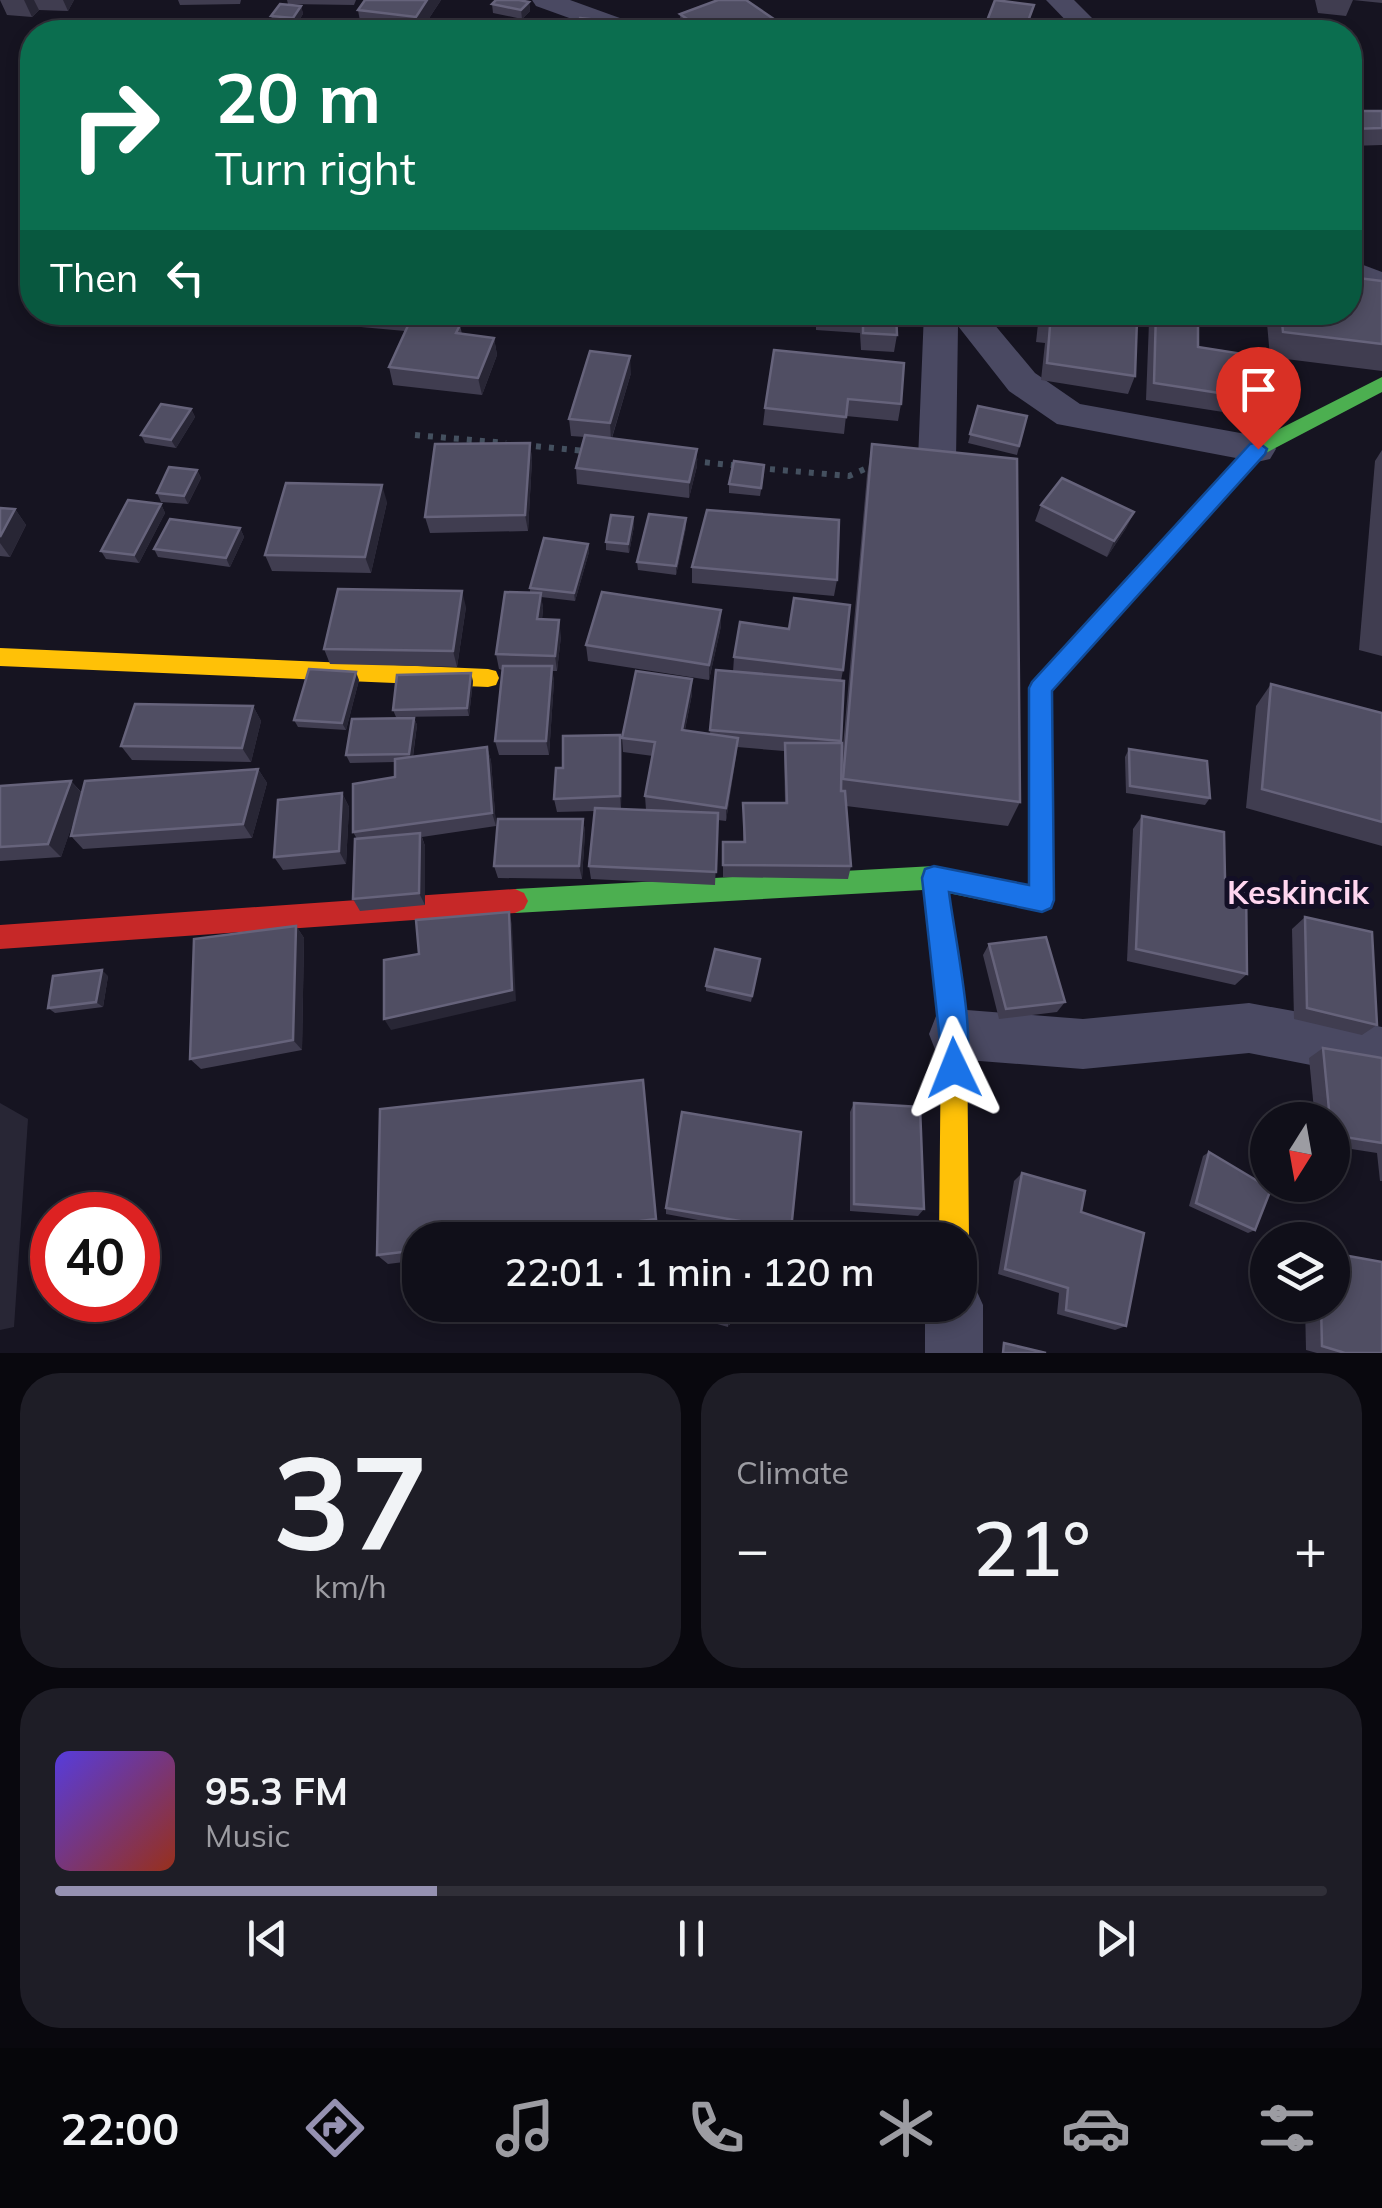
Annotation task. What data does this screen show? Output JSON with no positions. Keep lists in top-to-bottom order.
{
  "districts": ["Keskincik"],
  "north": "bottom",
  "page": {
    "turn": ["20 m", "Turn right"],
    "then": "Then",
    "limit": "40",
    "trip": "22:01 · 1 min · 120 m",
    "tile": [
      ["37", "km/h"],
      "Climate"
    ],
    "heat": ["−", "21°", "+"],
    "song": ["95.3 FM", "Music"],
    "tabs": "22:00"
  }
}
